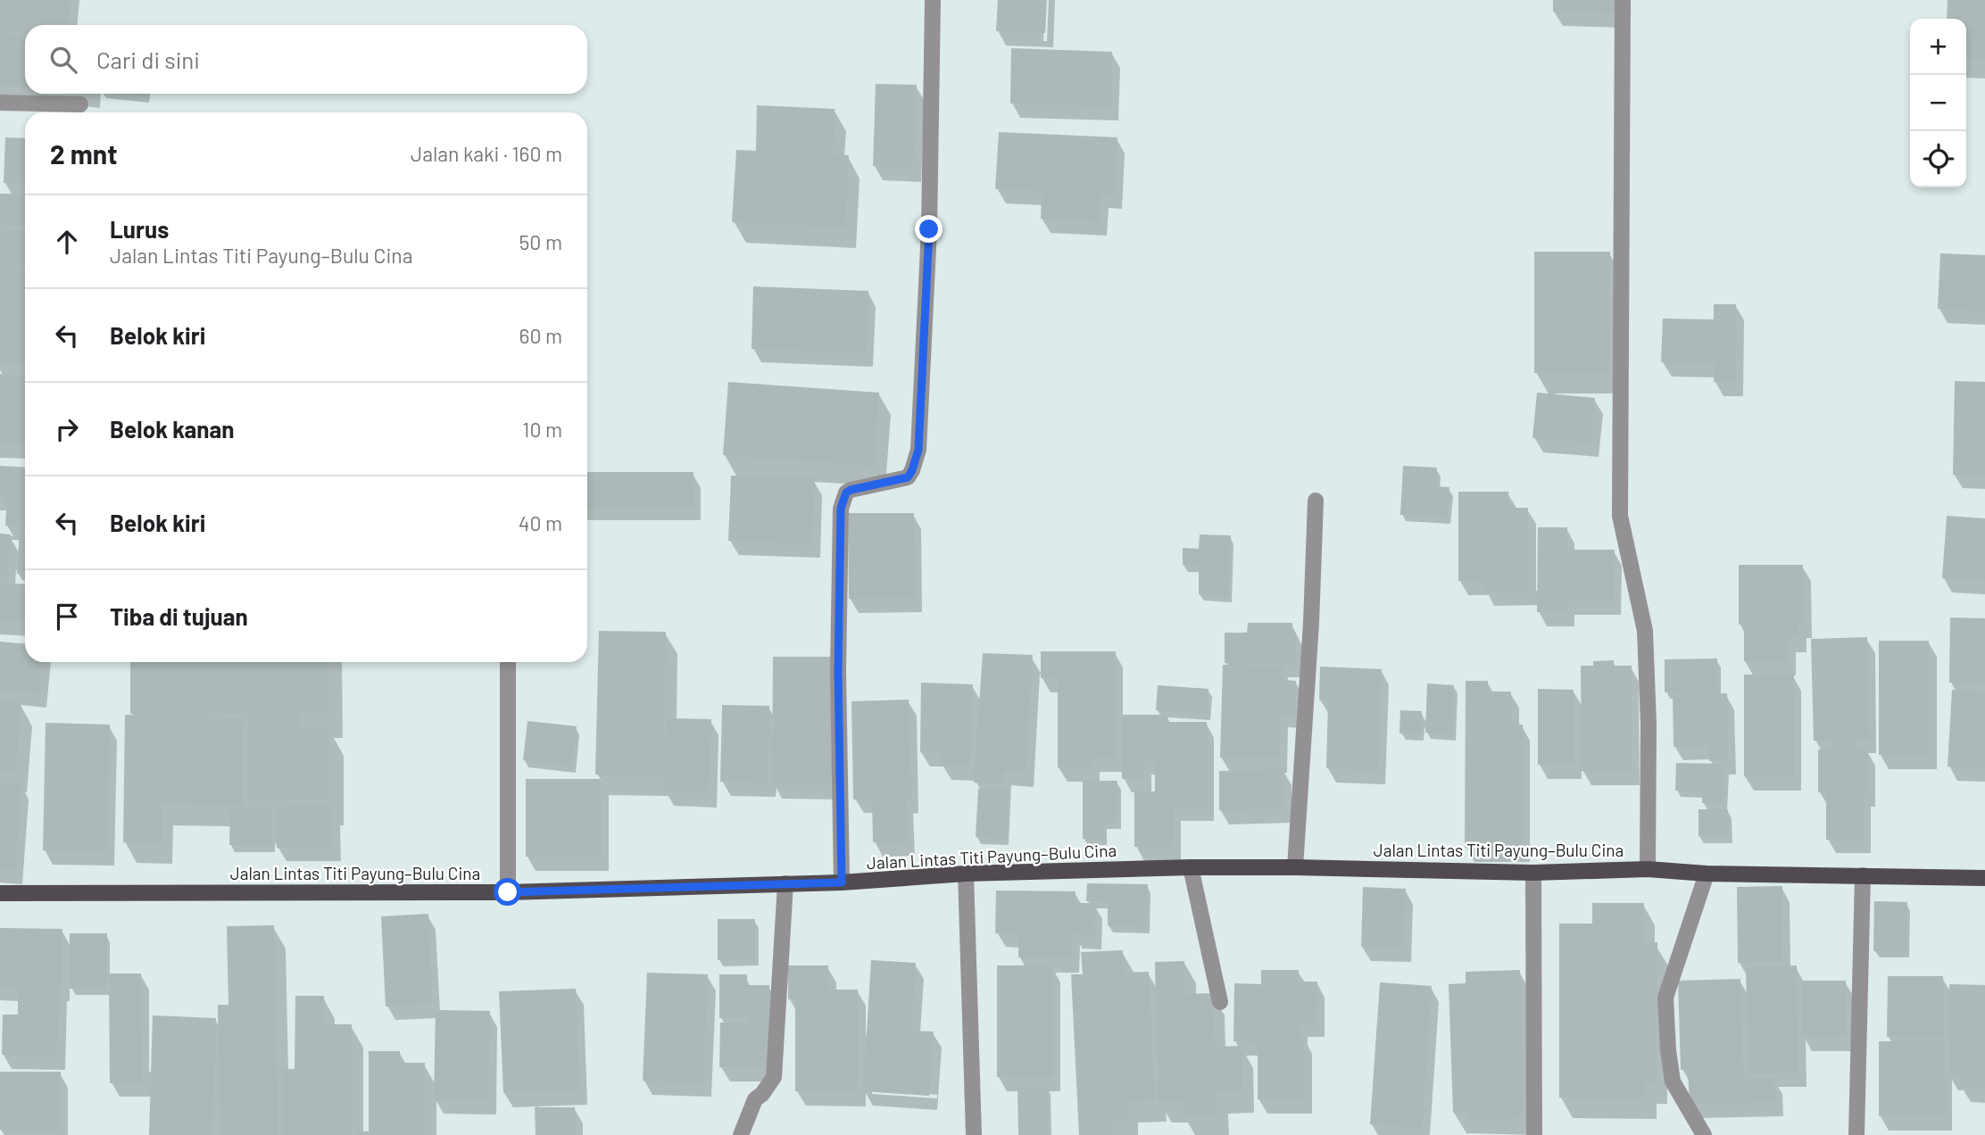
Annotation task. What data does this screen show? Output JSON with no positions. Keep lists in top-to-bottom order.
{
  "streets": {
    "main road": ["Jalan Lintas Titi Payung–Bulu Cina"]
  },
  "page": {
    "map_buttons": ["+", "−"],
    "search": "Cari di sini",
    "heading": ["2 mnt", "Jalan kaki · 160 m"],
    "list": [
      ["Lurus", "Jalan Lintas Titi Payung–Bulu Cina", "50 m"],
      ["Belok kiri", "60 m"],
      ["Belok kanan", "10 m"],
      ["Belok kiri", "40 m"],
      "Tiba di tujuan"
    ]
  }
}
